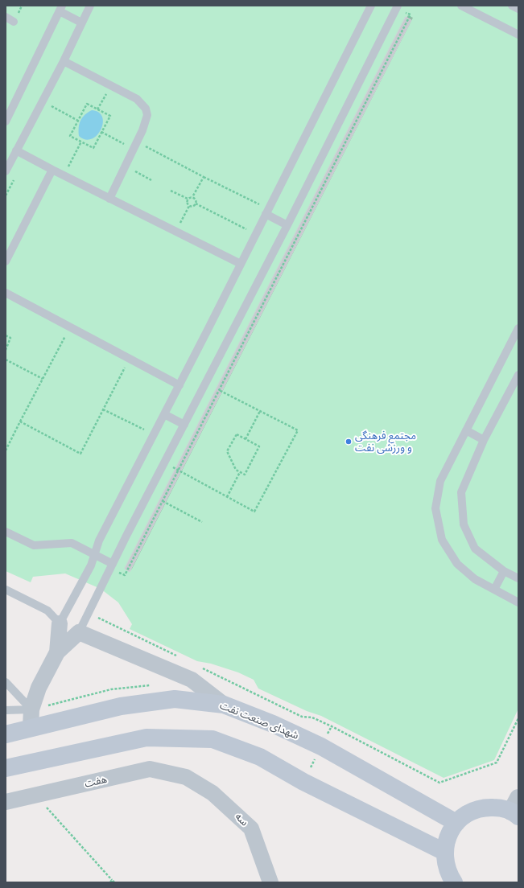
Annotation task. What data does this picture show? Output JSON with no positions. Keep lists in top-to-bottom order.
{
  "streets": {
    "main road": ["شهدای صنعت نفت"],
    "street": ["هفت", "سه"]
  },
  "crossings": [
    ["هفت", "سه"]
  ],
  "places": ["مجتمع فرهنگى و ورزشى نفت"]
}
